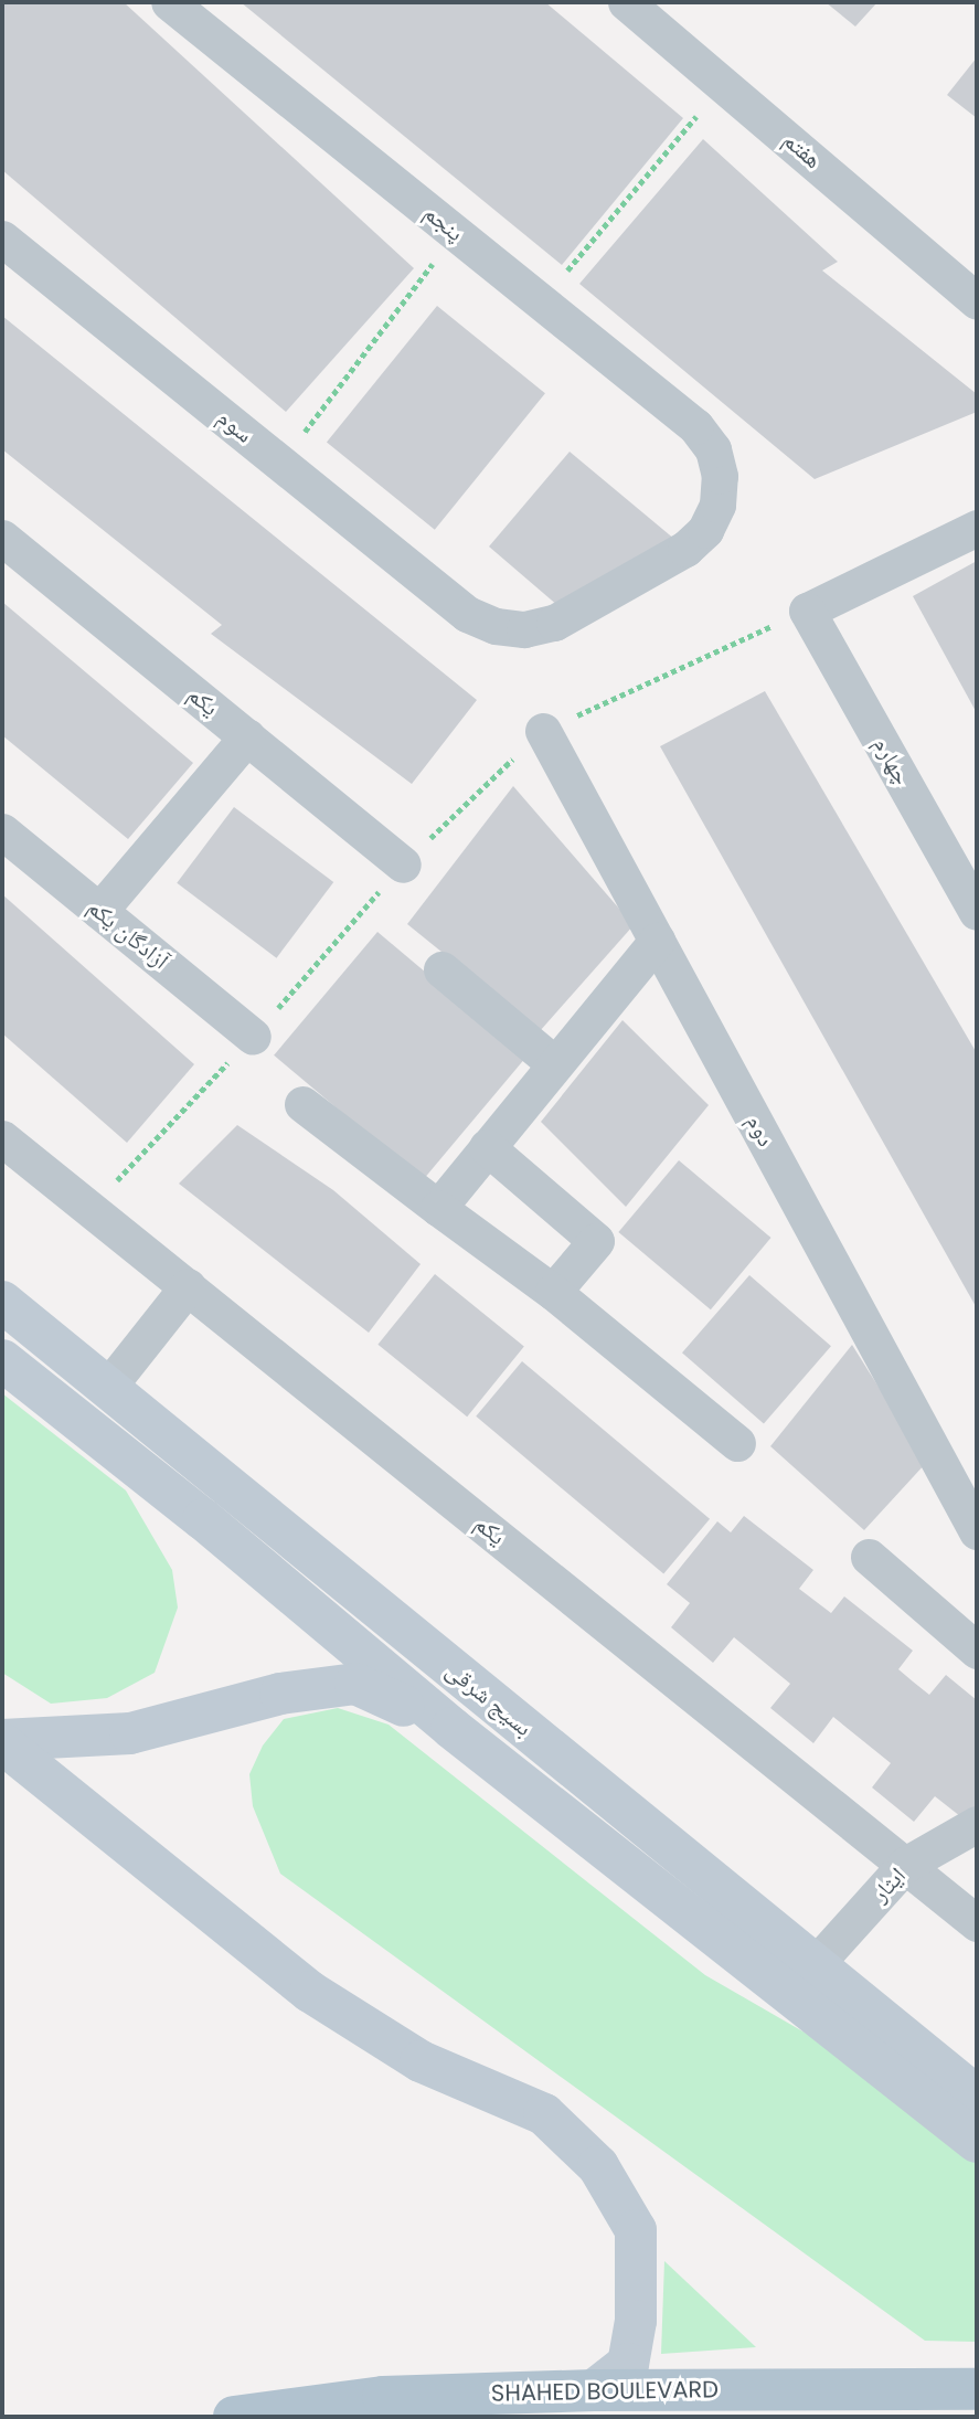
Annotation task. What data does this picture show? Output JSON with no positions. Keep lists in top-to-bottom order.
{
  "streets": {
    "main road": ["بسیج شرقی", "SHAHED BOULEVARD"],
    "street": [
      "هفتم",
      "پنجم",
      "سوم",
      "یکم",
      "چهارم",
      "آزادگان یکم",
      "دوم",
      "ایثار"
    ]
  },
  "crossings": [
    ["پنجم", "سوم"],
    ["یکم", "ایثار"],
    ["بسیج شرقی", "ایثار"]
  ]
}
